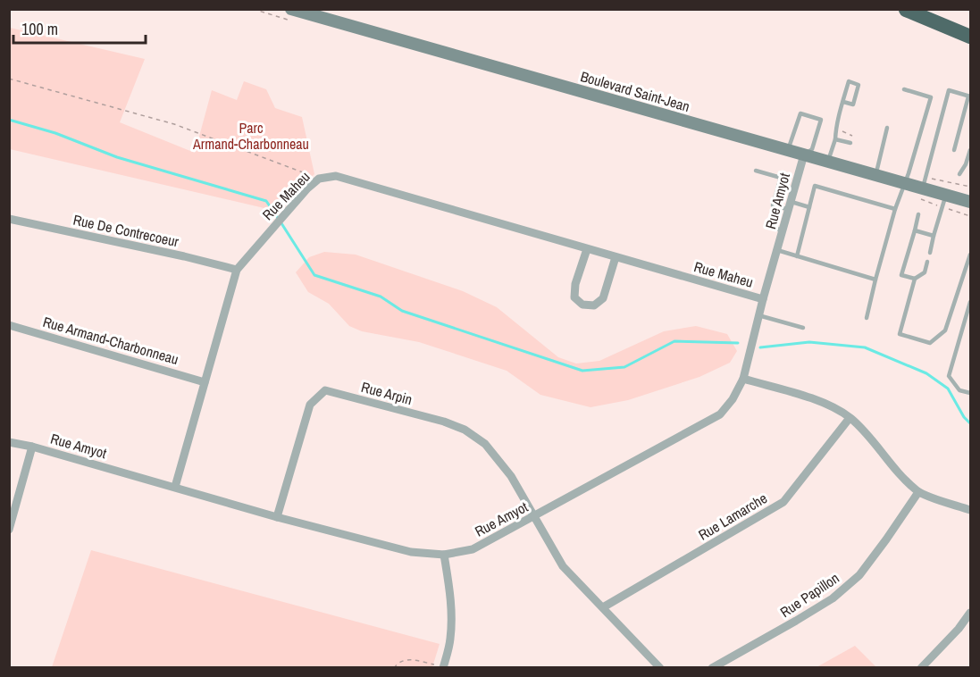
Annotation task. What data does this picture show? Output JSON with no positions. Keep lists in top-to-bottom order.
{
  "streets": {
    "street": [
      "Boulevard Saint-Jean",
      "Rue Maheu",
      "Rue Amyot",
      "Rue De Contrecoeur",
      "Rue Armand-Charbonneau",
      "Rue Arpin",
      "Rue Lamarche",
      "Rue Papillon"
    ]
  },
  "crossings": [
    ["Boulevard Saint-Jean", "Rue Amyot"],
    ["Rue Maheu", "Rue Amyot"],
    ["Rue Maheu", "Rue De Contrecoeur"],
    ["Rue Maheu", "Rue Armand-Charbonneau"],
    ["Rue Amyot", "Rue Arpin"]
  ],
  "parks": ["Parc Armand-Charbonneau"],
  "scale_bar": "100 m"
}
